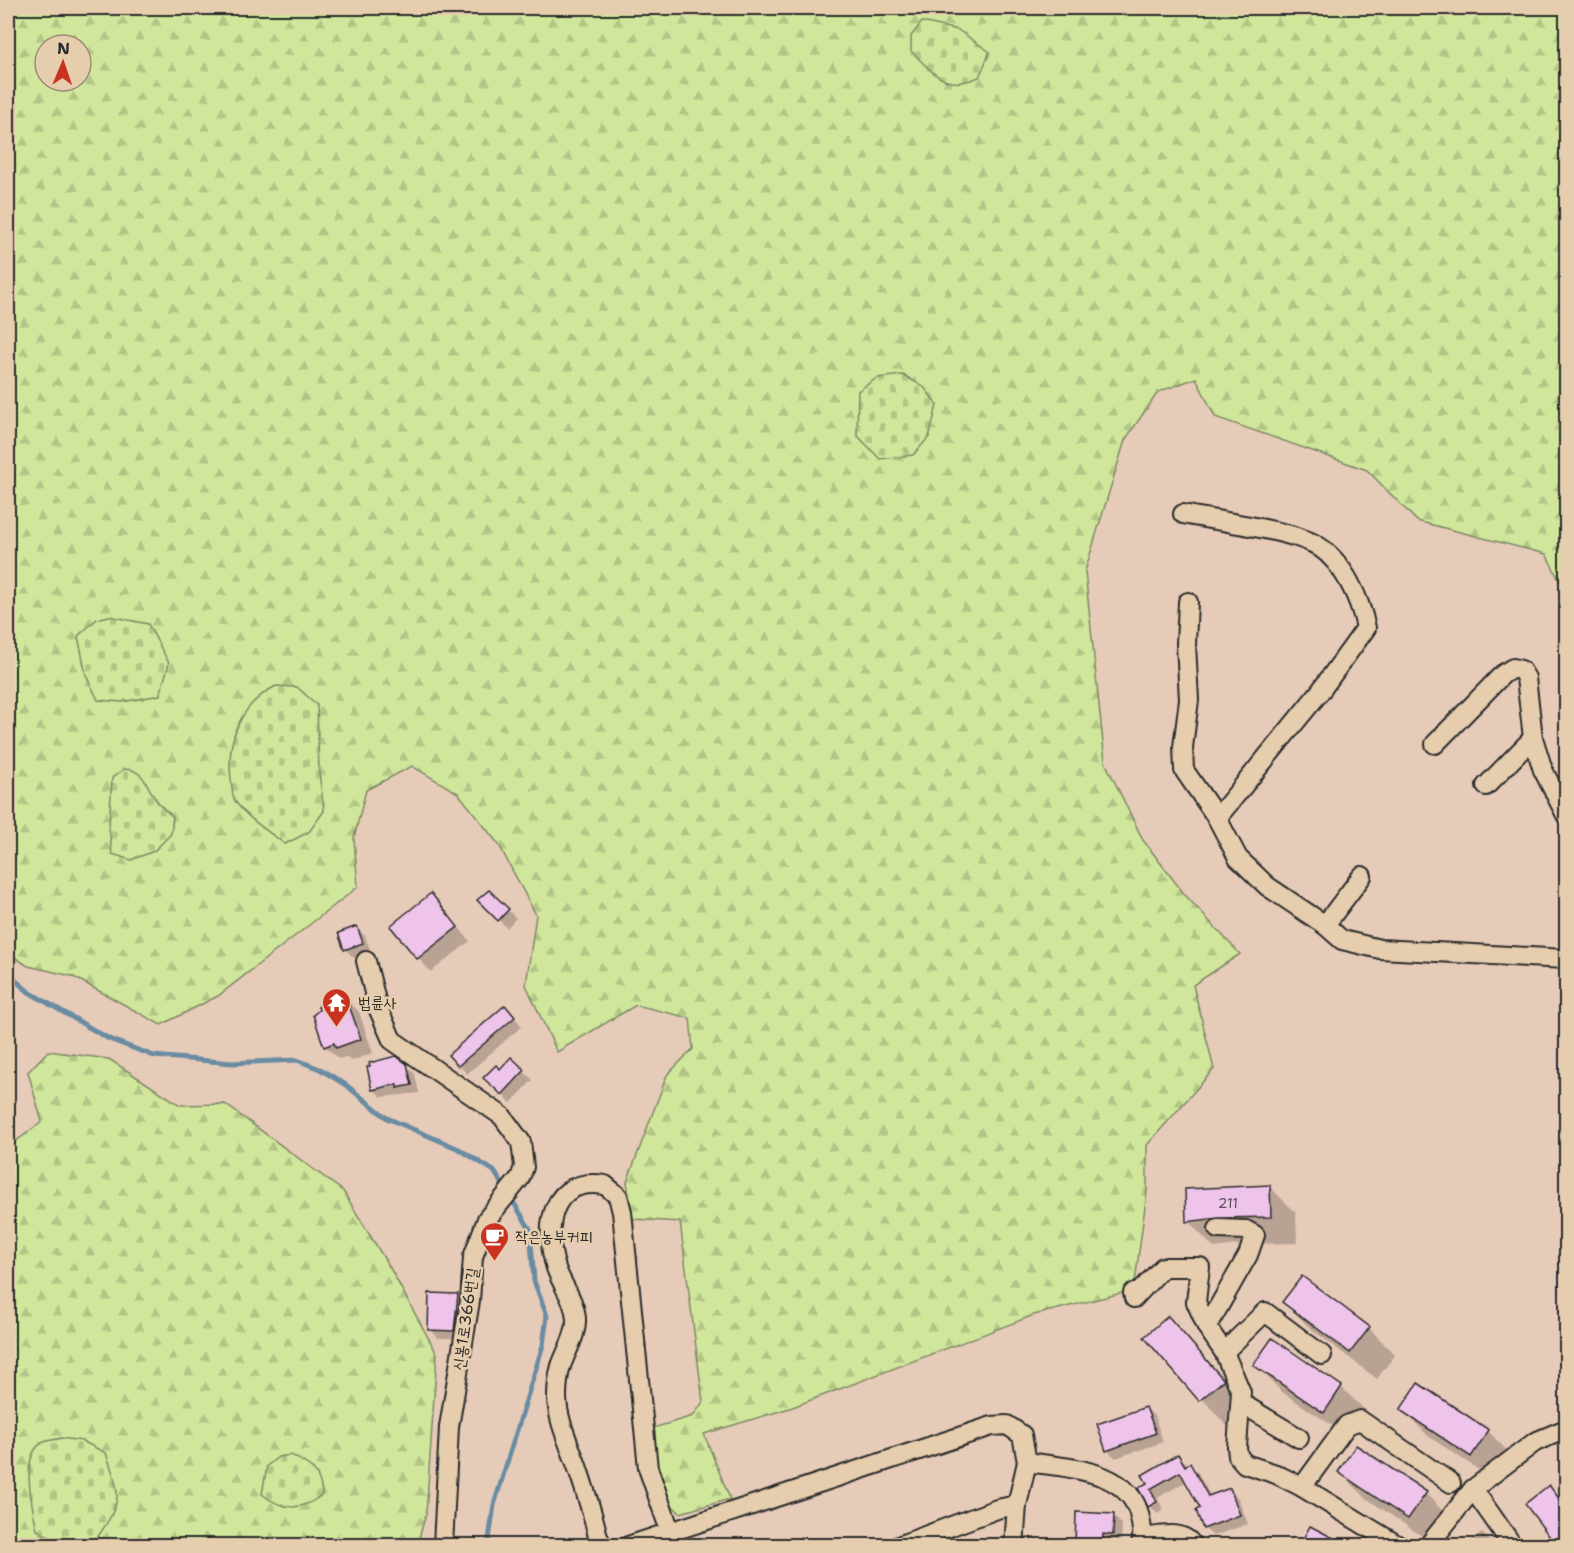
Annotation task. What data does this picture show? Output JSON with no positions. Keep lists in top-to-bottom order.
{
  "streets": {
    "street": ["신봉1로366번길"]
  },
  "places": {
    "temple": ["법륜사"],
    "cafe": ["작은농부커피"]
  },
  "house_numbers": ["211"],
  "north": "top"
}
